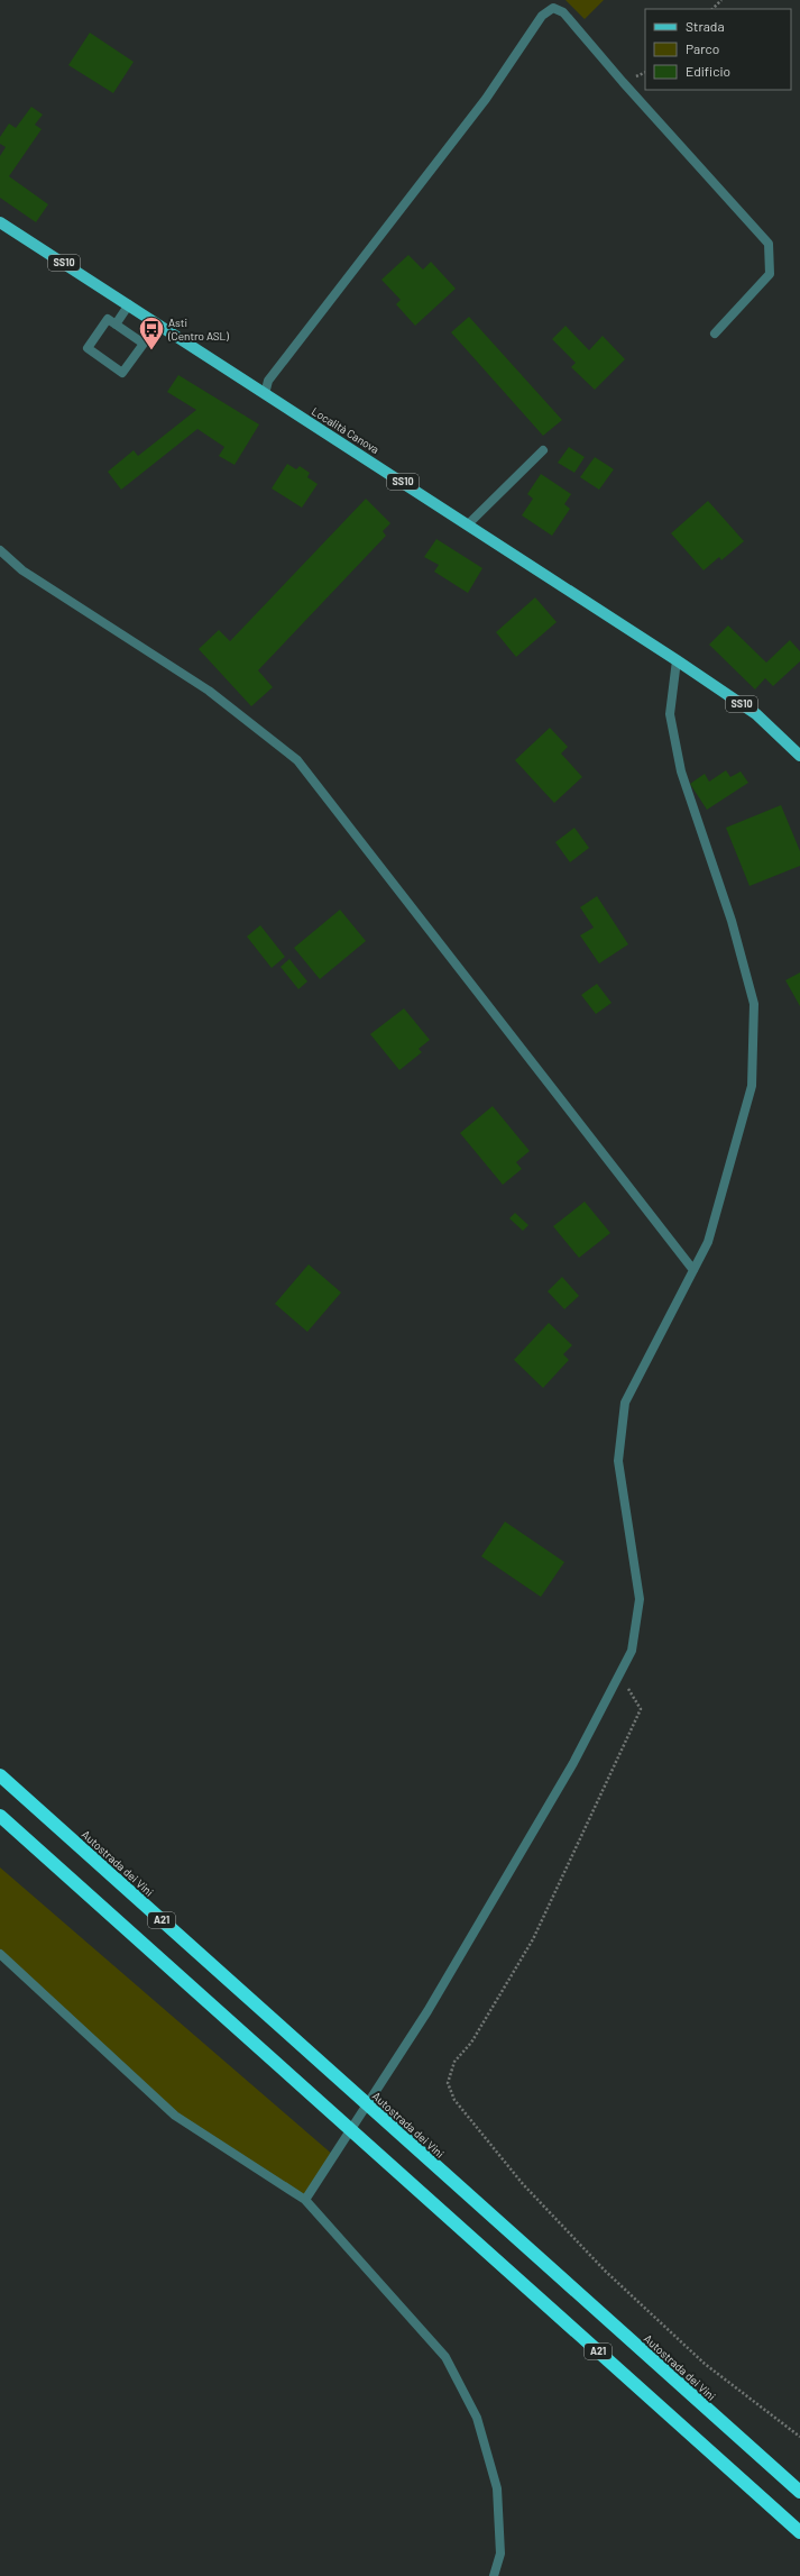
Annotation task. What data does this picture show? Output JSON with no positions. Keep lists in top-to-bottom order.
{
  "streets": {
    "highway": ["Autostrada dei Vini", "A21"],
    "main road": ["SS10", "Località Canova"]
  },
  "crossings": [
    ["SS10", "Località Canova"]
  ],
  "places": {
    "bus stop": ["Asti (Centro ASL)"]
  },
  "legend": ["Strada", "Parco", "Edificio"]
}
